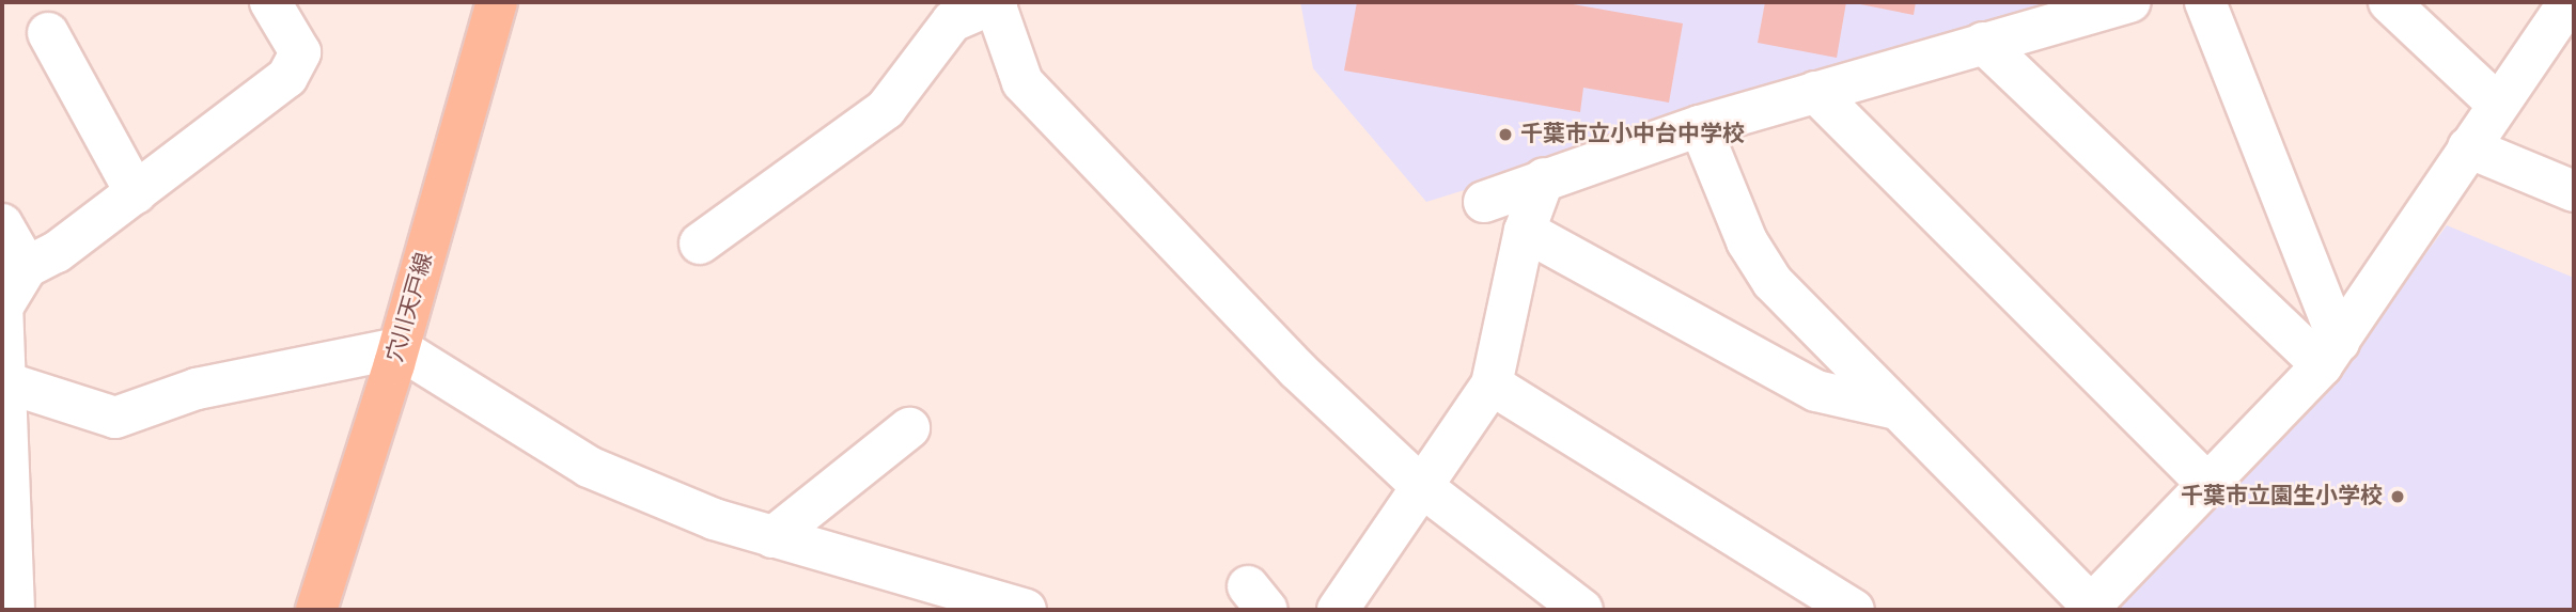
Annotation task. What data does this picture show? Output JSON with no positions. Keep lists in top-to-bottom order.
{
  "streets": {
    "main road": ["穴川天戸線"]
  },
  "places": ["千葉市立小中台中学校", "千葉市立園生小学校"]
}
